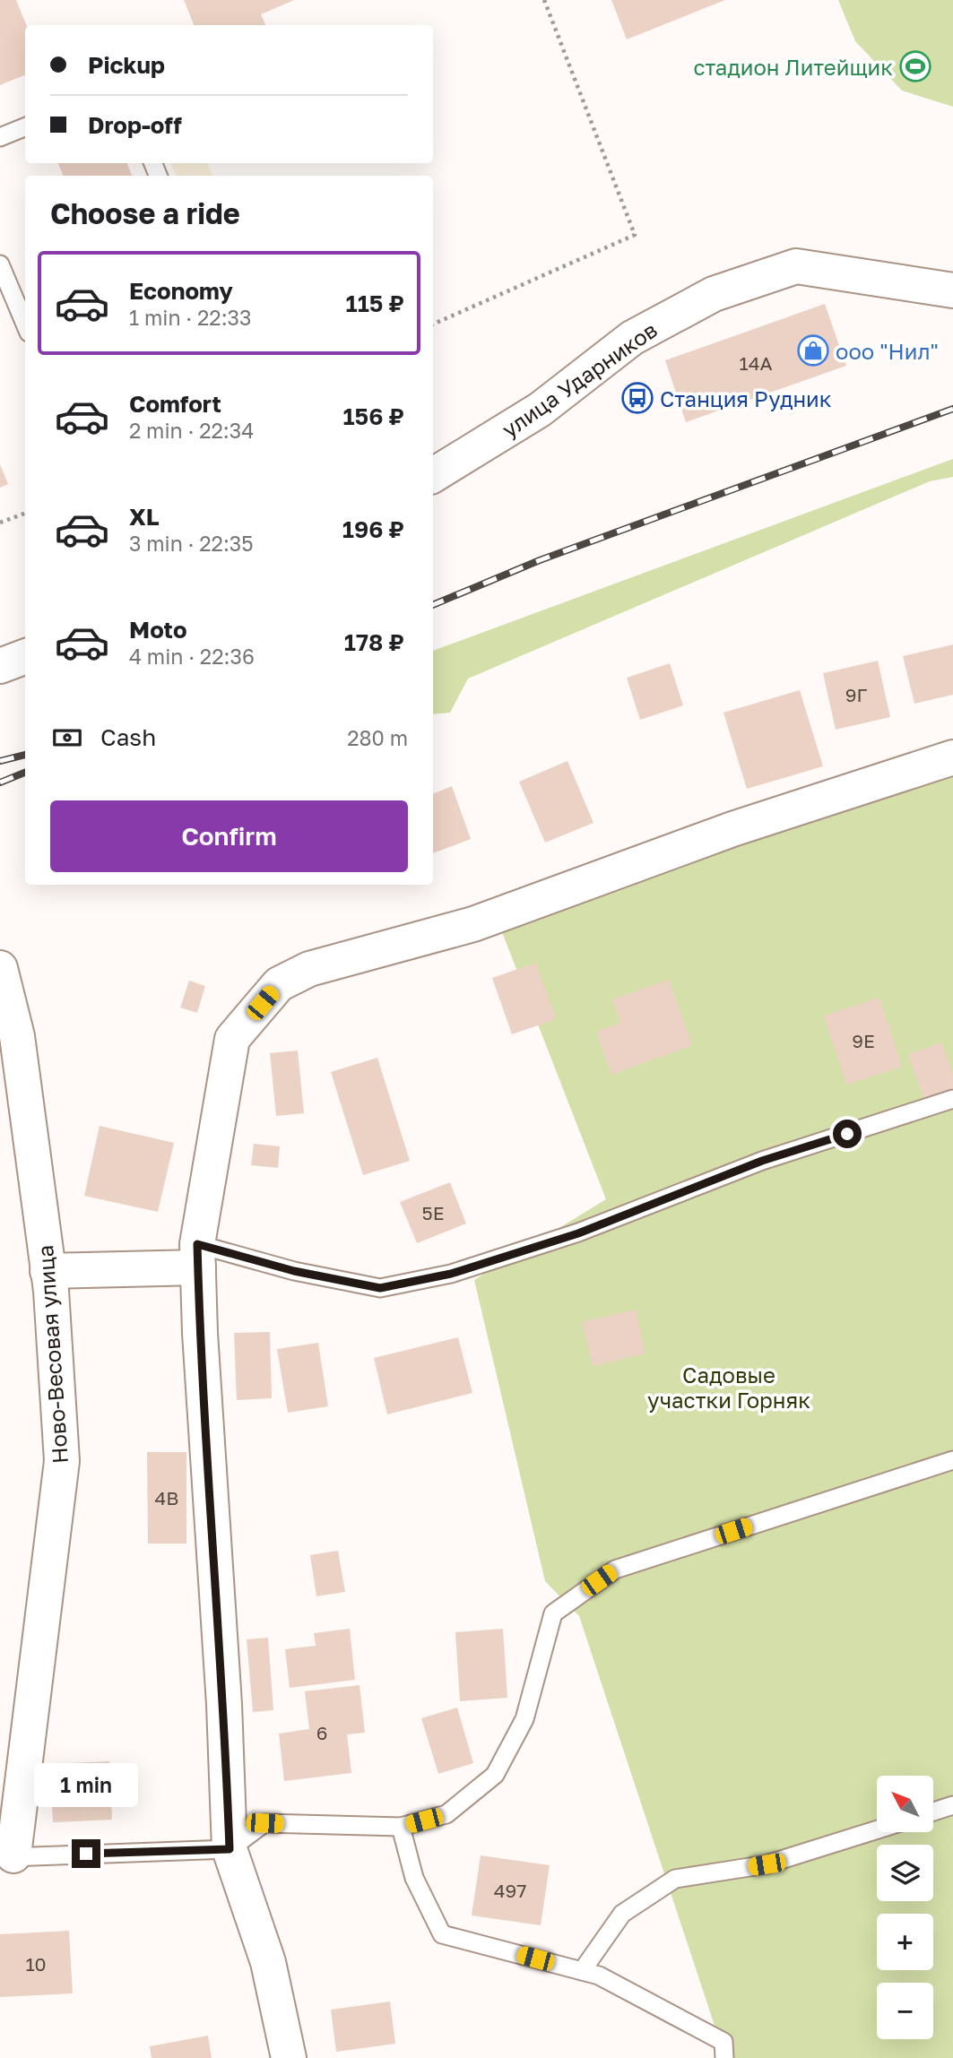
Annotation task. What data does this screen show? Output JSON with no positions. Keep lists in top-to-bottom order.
{
  "streets": {
    "street": ["улица Ударников", "Ново-Весовая улица"]
  },
  "parks": ["Садовые участки Горняк"],
  "places": {
    "sports": ["стадион Литейщик"],
    "shop": ["ооо \"Нил\""],
    "bus stop": ["Станция Рудник"]
  },
  "house_numbers": [
    "14А",
    "9Г",
    "9Е",
    "5Е",
    "4В",
    "6",
    "497",
    "10"
  ],
  "north": "top left",
  "page": {
    "banner": ["Pickup", "Drop-off"],
    "heading": "Choose a ride",
    "list": [
      {
        "name": "Economy",
        "note": "1 min · 22:33",
        "value": "115 ₽"
      },
      {
        "name": "Comfort",
        "note": "2 min · 22:34",
        "value": "156 ₽"
      },
      {
        "name": "XL",
        "note": "3 min · 22:35",
        "value": "196 ₽"
      },
      {
        "name": "Moto",
        "note": "4 min · 22:36",
        "value": "178 ₽"
      }
    ],
    "pay": ["Cash", "280 m"],
    "buttons": "Confirm",
    "bubble": "1 min",
    "map_buttons": ["+", "−"]
  }
}
